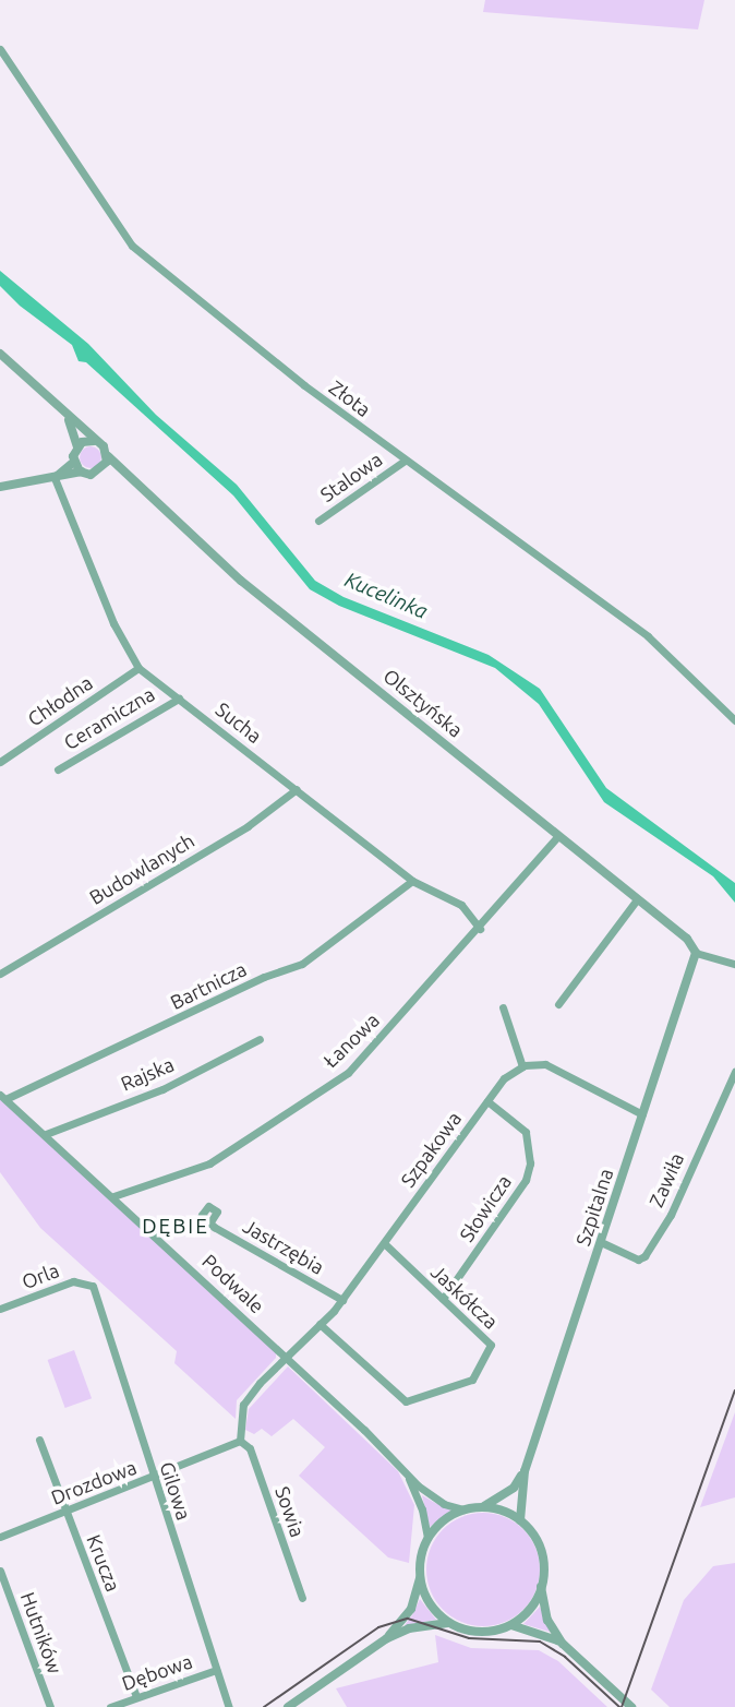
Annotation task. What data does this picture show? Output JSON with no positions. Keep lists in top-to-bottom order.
{
  "streets": {
    "street": [
      "Złota",
      "Stalowa",
      "Chłodna",
      "Olsztyńska",
      "Ceramiczna",
      "Sucha",
      "Budowlanych",
      "Bartnicza",
      "Łanowa",
      "Rajska",
      "Szpakowa",
      "Zawiła",
      "Szpitalna",
      "Słowicza",
      "Jastrzębia",
      "Orla",
      "Podwale",
      "Jaskółcza",
      "Drozdowa",
      "Gilowa",
      "Sowia",
      "Krucza",
      "Hutników",
      "Dębowa"
    ]
  },
  "crossings": [
    ["Złota", "Stalowa"],
    ["Chłodna", "Sucha"],
    ["Olsztyńska", "Łanowa"],
    ["Olsztyńska", "Szpitalna"],
    ["Ceramiczna", "Sucha"],
    ["Sucha", "Budowlanych"],
    ["Sucha", "Bartnicza"],
    ["Sucha", "Łanowa"],
    ["Bartnicza", "Podwale"],
    ["Łanowa", "Podwale"],
    ["Rajska", "Podwale"],
    ["Szpakowa", "Słowicza"],
    ["Szpakowa", "Jastrzębia"],
    ["Szpakowa", "Podwale"],
    ["Szpakowa", "Jaskółcza"],
    ["Szpakowa", "Drozdowa"],
    ["Szpakowa", "Sowia"],
    ["Zawiła", "Szpitalna"],
    ["Szpitalna", "Podwale"],
    ["Słowicza", "Jaskółcza"],
    ["Orla", "Gilowa"],
    ["Drozdowa", "Gilowa"],
    ["Drozdowa", "Sowia"],
    ["Drozdowa", "Krucza"],
    ["Gilowa", "Dębowa"],
    ["Krucza", "Dębowa"]
  ],
  "districts": ["DĘBIE"],
  "water": ["Kucelinka"]
}
